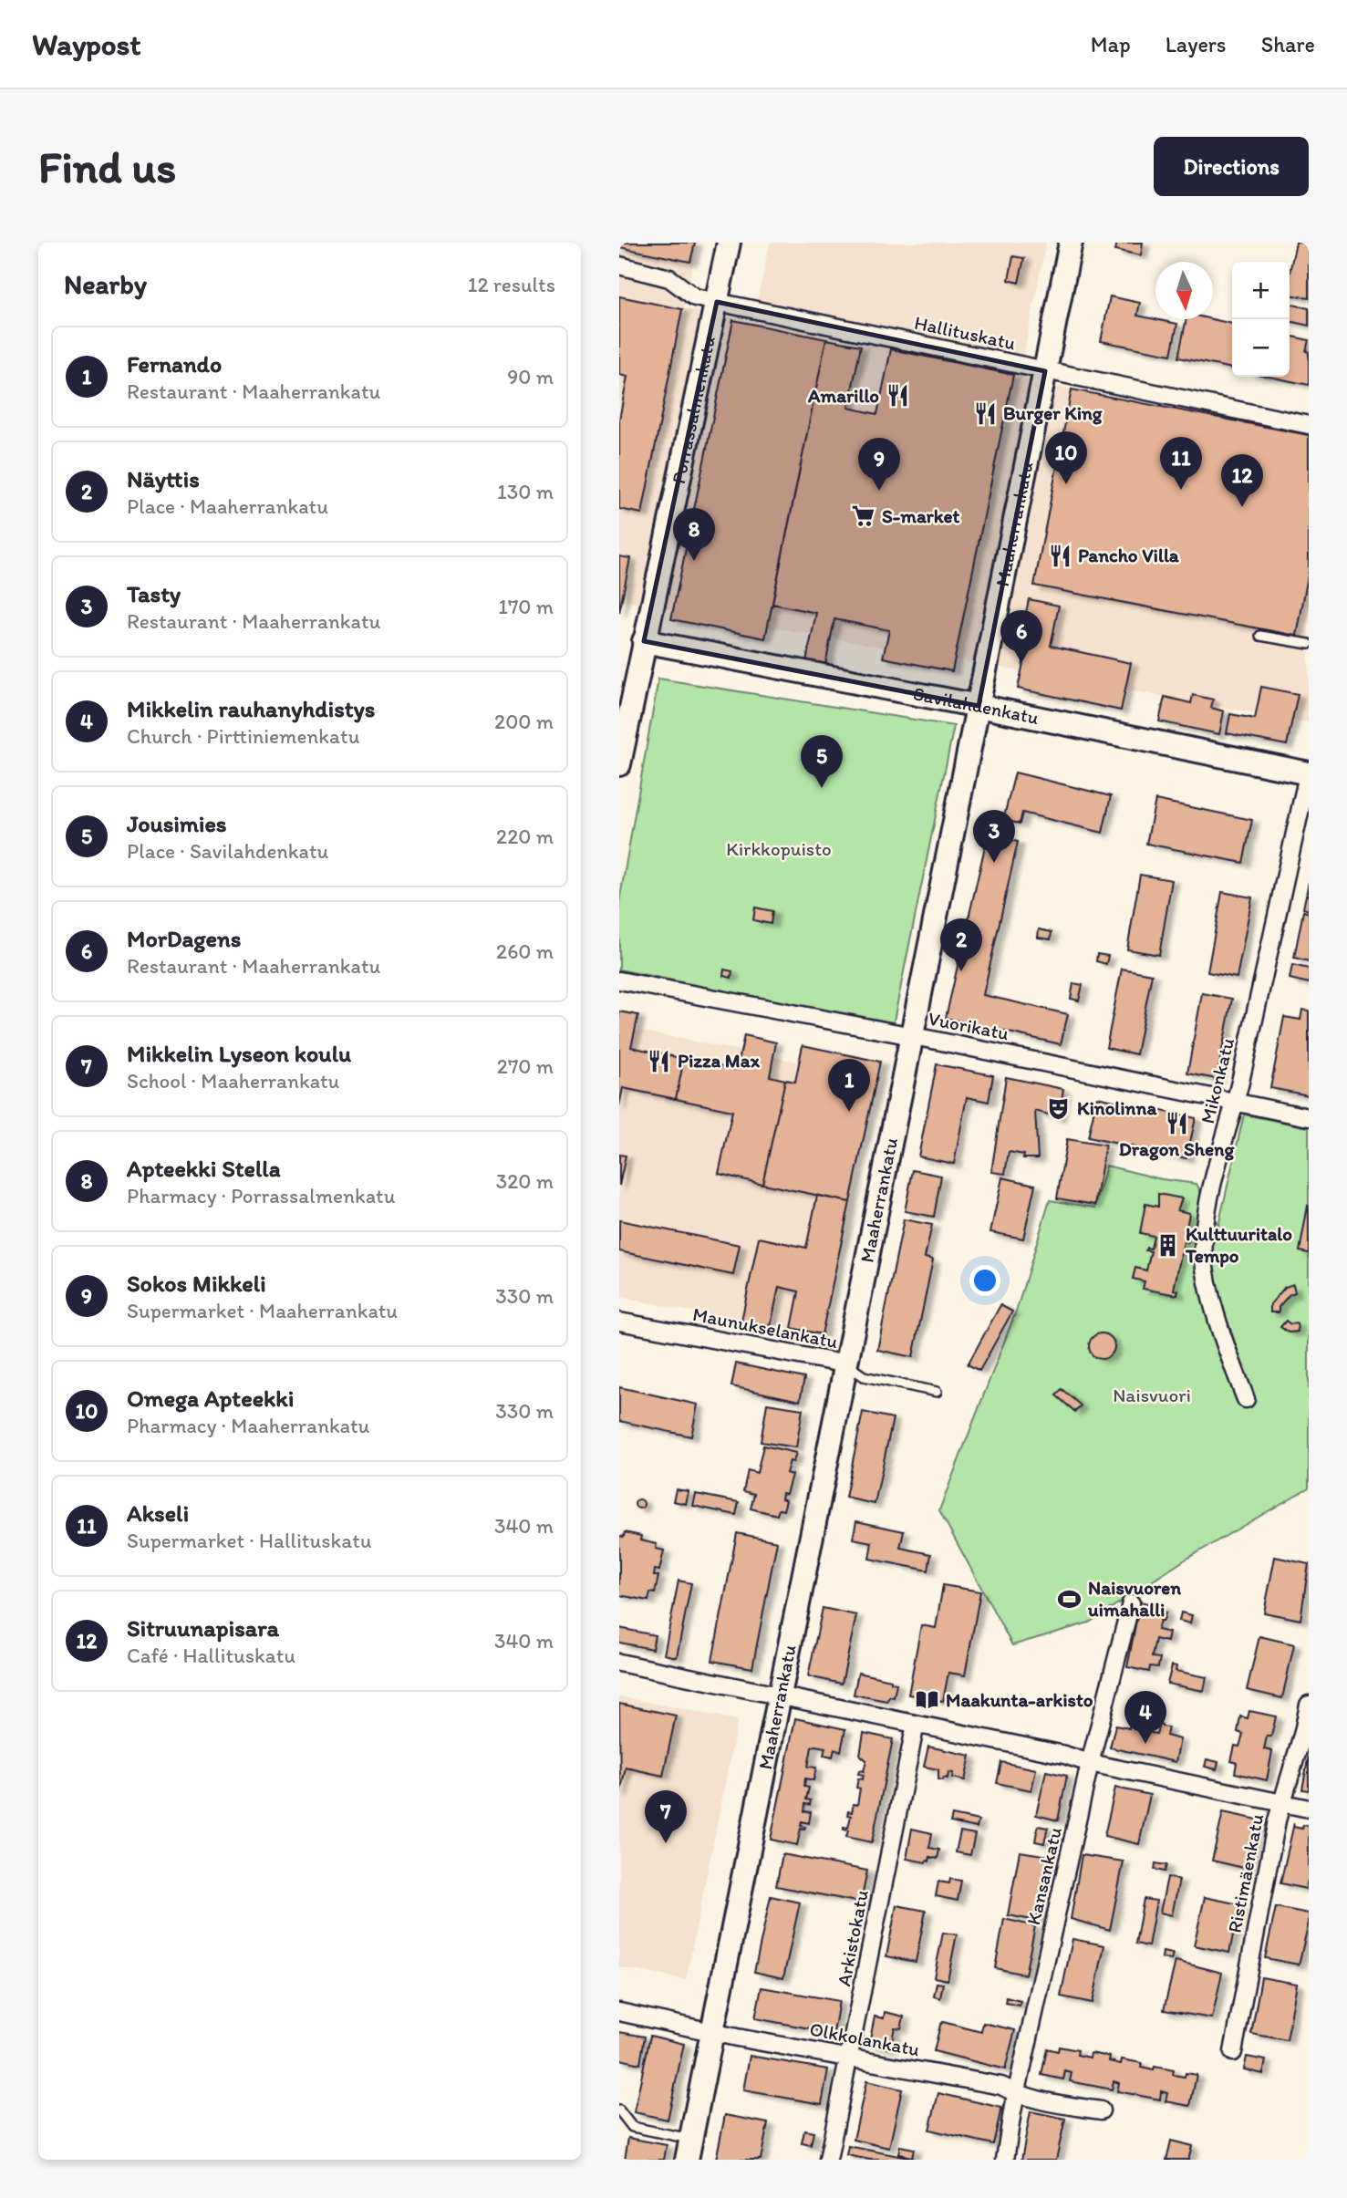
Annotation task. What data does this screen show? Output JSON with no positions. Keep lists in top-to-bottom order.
{
  "streets": {
    "main road": ["Porrassalmenkatu", "Maaherrankatu", "Savilahdenkatu"],
    "street": [
      "Hallituskatu",
      "Vuorikatu",
      "Mikonkatu",
      "Maunukselankatu",
      "Ristimäenkatu",
      "Kansankatu",
      "Arkistokatu",
      "Olkkolankatu"
    ]
  },
  "crossings": [
    ["Hallituskatu", "Porrassalmenkatu"],
    ["Hallituskatu", "Maaherrankatu"],
    ["Porrassalmenkatu", "Savilahdenkatu"],
    ["Maaherrankatu", "Savilahdenkatu"],
    ["Maaherrankatu", "Vuorikatu"],
    ["Maaherrankatu", "Maunukselankatu"],
    ["Maaherrankatu", "Olkkolankatu"],
    ["Savilahdenkatu", "Mikonkatu"],
    ["Vuorikatu", "Mikonkatu"],
    ["Kansankatu", "Olkkolankatu"],
    ["Arkistokatu", "Olkkolankatu"]
  ],
  "parks": ["Kirkkopuisto", "Naisvuori"],
  "places": {
    "restaurant": [
      "Amarillo",
      "Burger King",
      "Pancho Villa",
      "Pizza Max",
      "Dragon Sheng"
    ],
    "supermarket": ["S-market"],
    "theatre": ["Kinolinna"],
    "building": ["Kulttuuritalo Tempo"],
    "sports": ["Naisvuoren uimahalli"],
    "library": ["Maakunta-arkisto"]
  },
  "north": "bottom",
  "page": {
    "header": "Waypost",
    "nav": ["Map", "Layers", "Share"],
    "buttons": "Directions",
    "title": "Find us",
    "heading": ["Nearby", "12 results"],
    "map_buttons": ["+", "−"],
    "list": [
      {
        "mark": "1",
        "name": "Fernando",
        "note": "Restaurant · Maaherrankatu",
        "value": "90 m"
      },
      {
        "mark": "2",
        "name": "Näyttis",
        "note": "Place · Maaherrankatu",
        "value": "130 m"
      },
      {
        "mark": "3",
        "name": "Tasty",
        "note": "Restaurant · Maaherrankatu",
        "value": "170 m"
      },
      {
        "mark": "4",
        "name": "Mikkelin rauhanyhdistys",
        "note": "Church · Pirttiniemenkatu",
        "value": "200 m"
      },
      {
        "mark": "5",
        "name": "Jousimies",
        "note": "Place · Savilahdenkatu",
        "value": "220 m"
      },
      {
        "mark": "6",
        "name": "MorDagens",
        "note": "Restaurant · Maaherrankatu",
        "value": "260 m"
      },
      {
        "mark": "7",
        "name": "Mikkelin Lyseon koulu",
        "note": "School · Maaherrankatu",
        "value": "270 m"
      },
      {
        "mark": "8",
        "name": "Apteekki Stella",
        "note": "Pharmacy · Porrassalmenkatu",
        "value": "320 m"
      },
      {
        "mark": "9",
        "name": "Sokos Mikkeli",
        "note": "Supermarket · Maaherrankatu",
        "value": "330 m"
      },
      {
        "mark": "10",
        "name": "Omega Apteekki",
        "note": "Pharmacy · Maaherrankatu",
        "value": "330 m"
      },
      {
        "mark": "11",
        "name": "Akseli",
        "note": "Supermarket · Hallituskatu",
        "value": "340 m"
      },
      {
        "mark": "12",
        "name": "Sitruunapisara",
        "note": "Café · Hallituskatu",
        "value": "340 m"
      }
    ],
    "pins": [
      "10",
      "11",
      "9",
      "12",
      "8",
      "6",
      "5",
      "3",
      "2",
      "1",
      "4",
      "7"
    ]
  }
}
